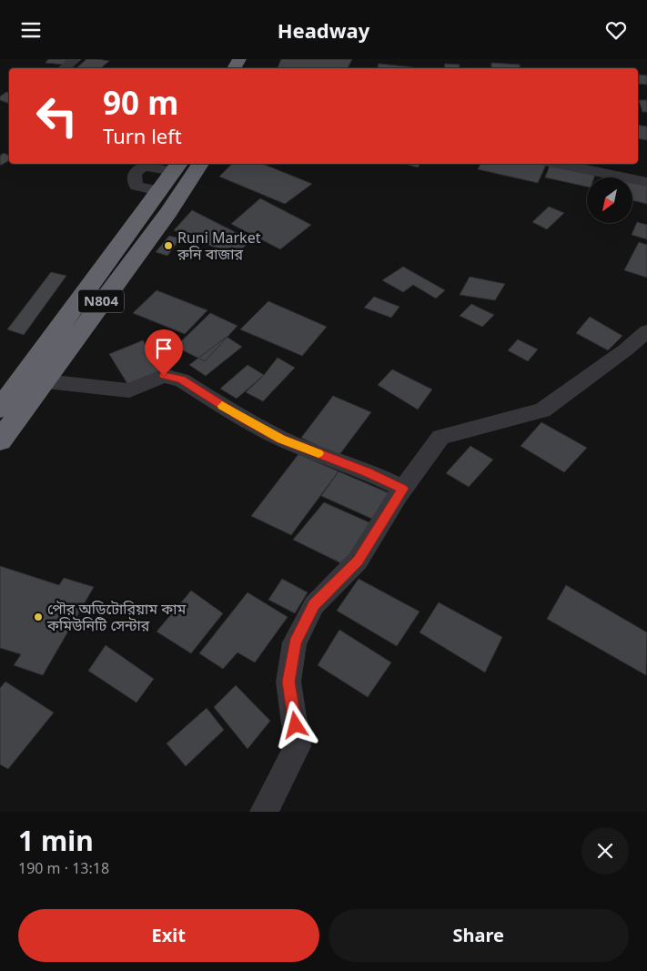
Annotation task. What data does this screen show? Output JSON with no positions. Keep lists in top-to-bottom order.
{
  "streets": {
    "highway": ["N804"]
  },
  "places": ["Runi Market রুনি বাজার", "পৌর অডিটোরিয়াম কাম কমিউনিটি সেন্টার"],
  "north": "bottom left",
  "page": {
    "header": "Headway",
    "turn": ["90 m", "Turn left"],
    "heading": ["1 min", "190 m · 13:18"],
    "buttons": ["Exit", "Share"]
  }
}
